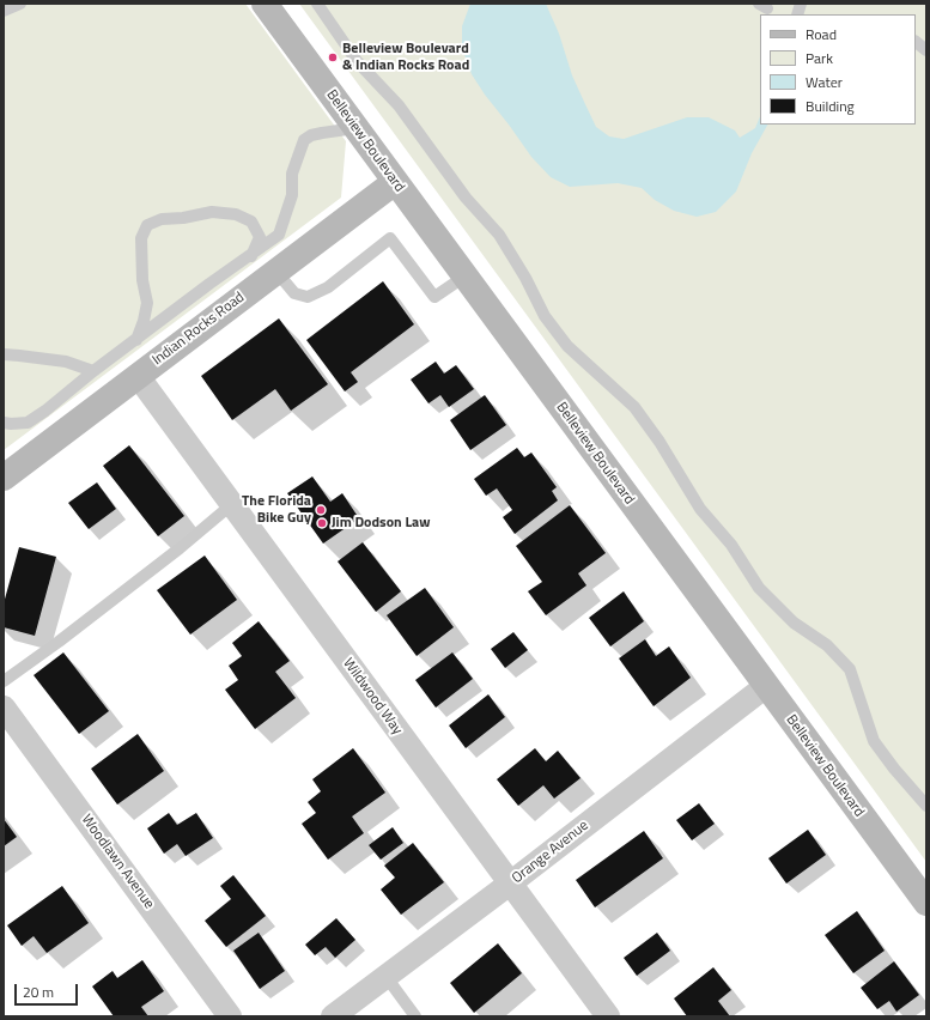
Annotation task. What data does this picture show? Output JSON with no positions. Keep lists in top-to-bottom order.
{
  "streets": {
    "street": [
      "Belleview Boulevard",
      "Indian Rocks Road",
      "Wildwood Way",
      "Orange Avenue",
      "Woodlawn Avenue"
    ]
  },
  "crossings": [
    ["Belleview Boulevard", "Indian Rocks Road"],
    ["Belleview Boulevard", "Orange Avenue"],
    ["Indian Rocks Road", "Wildwood Way"],
    ["Wildwood Way", "Orange Avenue"]
  ],
  "places": ["Belleview Boulevard & Indian Rocks Road", "The Florida Bike Guy", "Jim Dodson Law"],
  "legend": [
    "Road",
    "Park",
    "Water",
    "Building"
  ],
  "scale_bar": "20 m"
}
